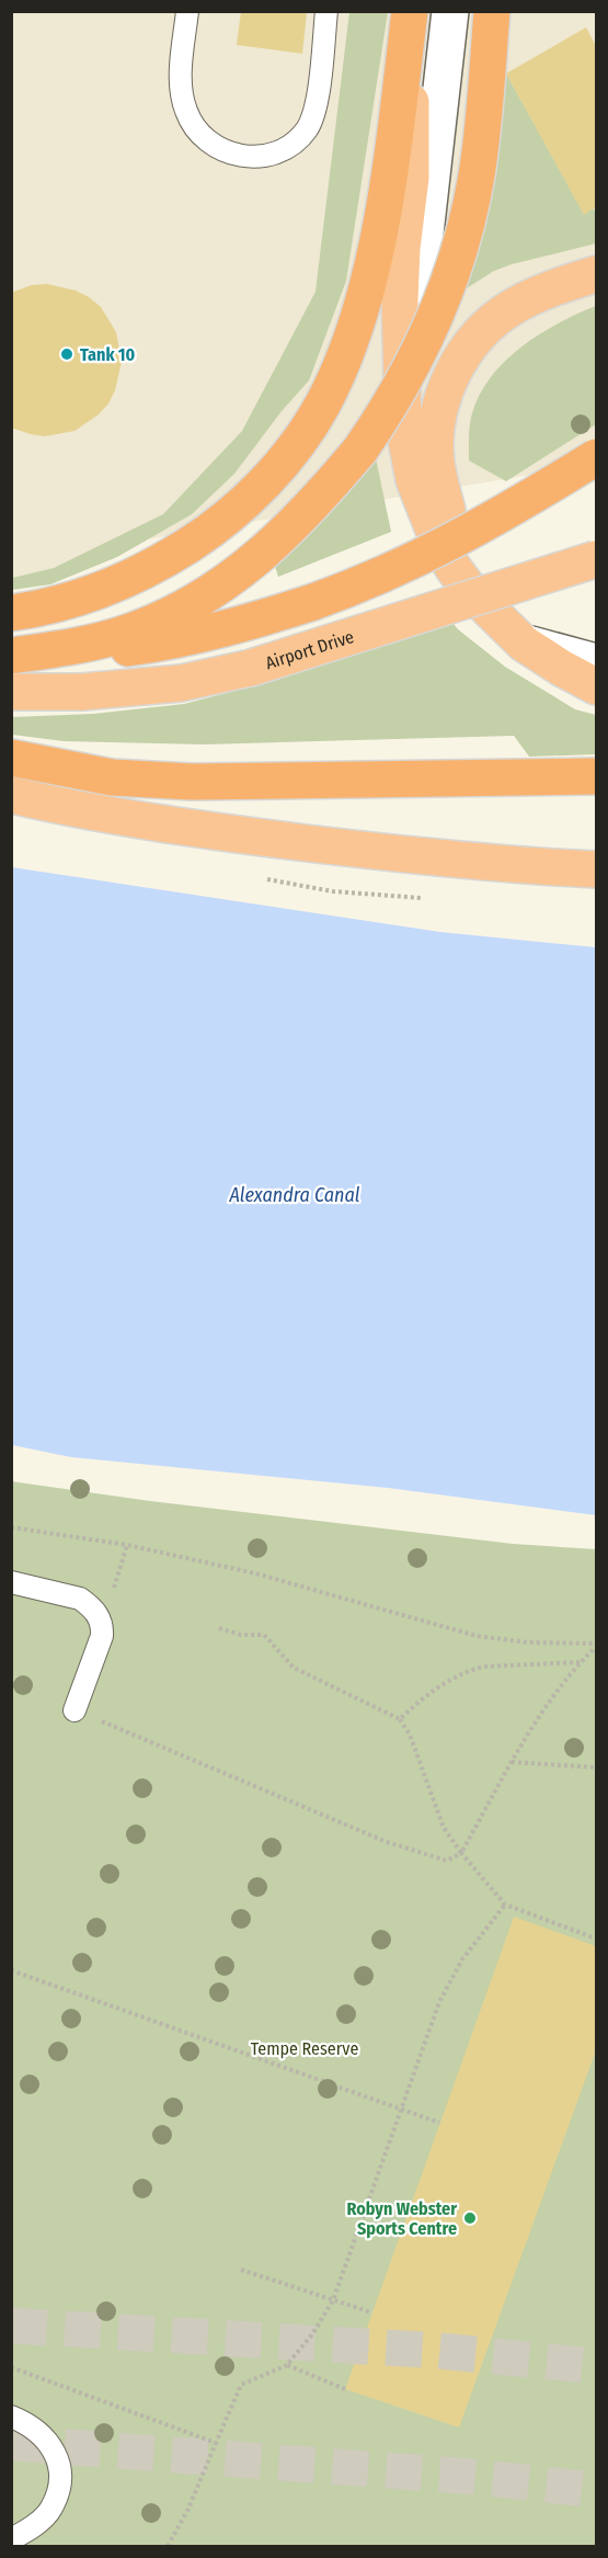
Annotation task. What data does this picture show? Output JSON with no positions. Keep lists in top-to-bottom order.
{
  "streets": {
    "main road": ["Airport Drive"]
  },
  "water": ["Alexandra Canal"],
  "parks": ["Tempe Reserve"],
  "places": ["Tank 10", "Robyn Webster Sports Centre"]
}
